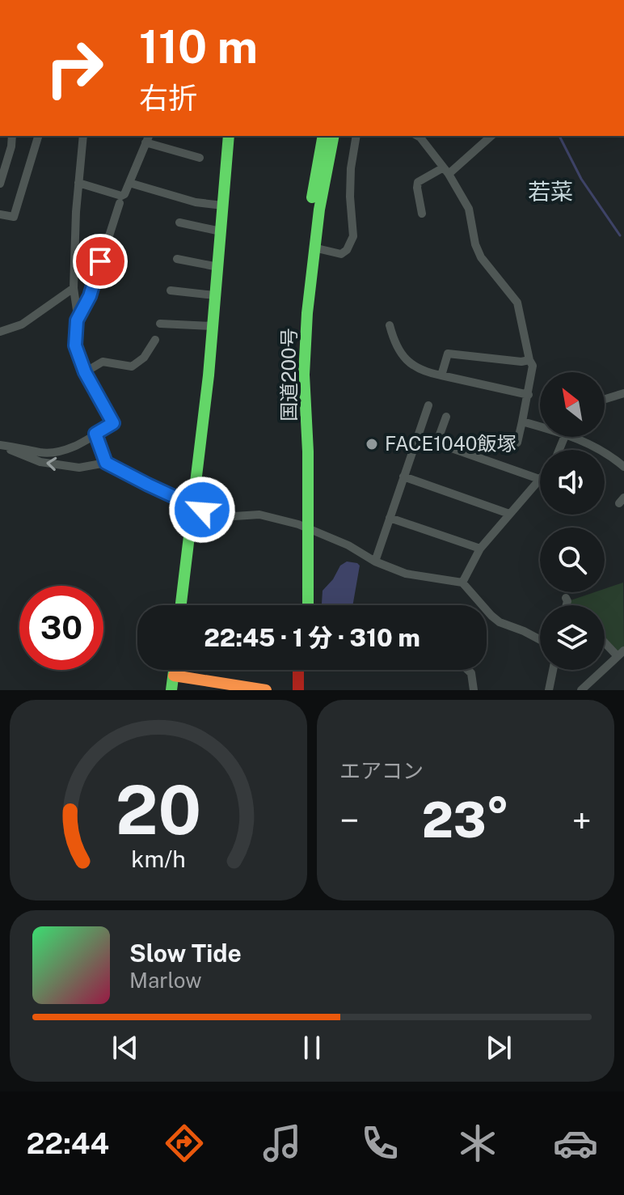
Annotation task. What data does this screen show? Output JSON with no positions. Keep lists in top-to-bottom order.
{
  "streets": {
    "main road": ["国道200号"]
  },
  "districts": ["若菜"],
  "places": ["FACE1040飯塚"],
  "north": "top left",
  "page": {
    "turn": ["110 m", "右折"],
    "limit": "30",
    "trip": "22:45 · 1 分 · 310 m",
    "tile": "エアコン",
    "heat": ["−", "23°", "+"],
    "song": ["Slow Tide", "Marlow"],
    "tabs": "22:44",
    "gauge": ["20", "km/h"]
  }
}
